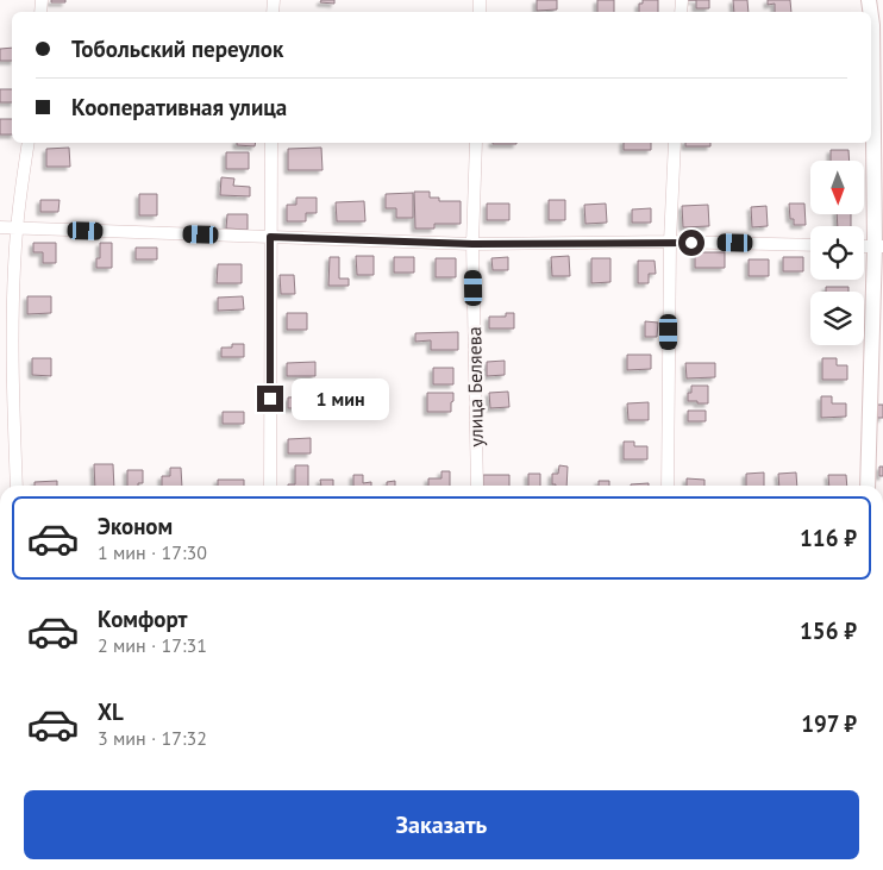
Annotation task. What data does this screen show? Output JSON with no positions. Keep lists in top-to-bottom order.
{
  "streets": {
    "street": ["улица Беляева"]
  },
  "north": "bottom",
  "page": {
    "banner": ["Тобольский переулок", "Кооперативная улица"],
    "bubble": "1 мин",
    "list": [
      {
        "name": "Эконом",
        "note": "1 мин · 17:30",
        "value": "116 ₽"
      },
      {
        "name": "Комфорт",
        "note": "2 мин · 17:31",
        "value": "156 ₽"
      },
      {
        "name": "XL",
        "note": "3 мин · 17:32",
        "value": "197 ₽"
      }
    ],
    "buttons": "Заказать"
  }
}
